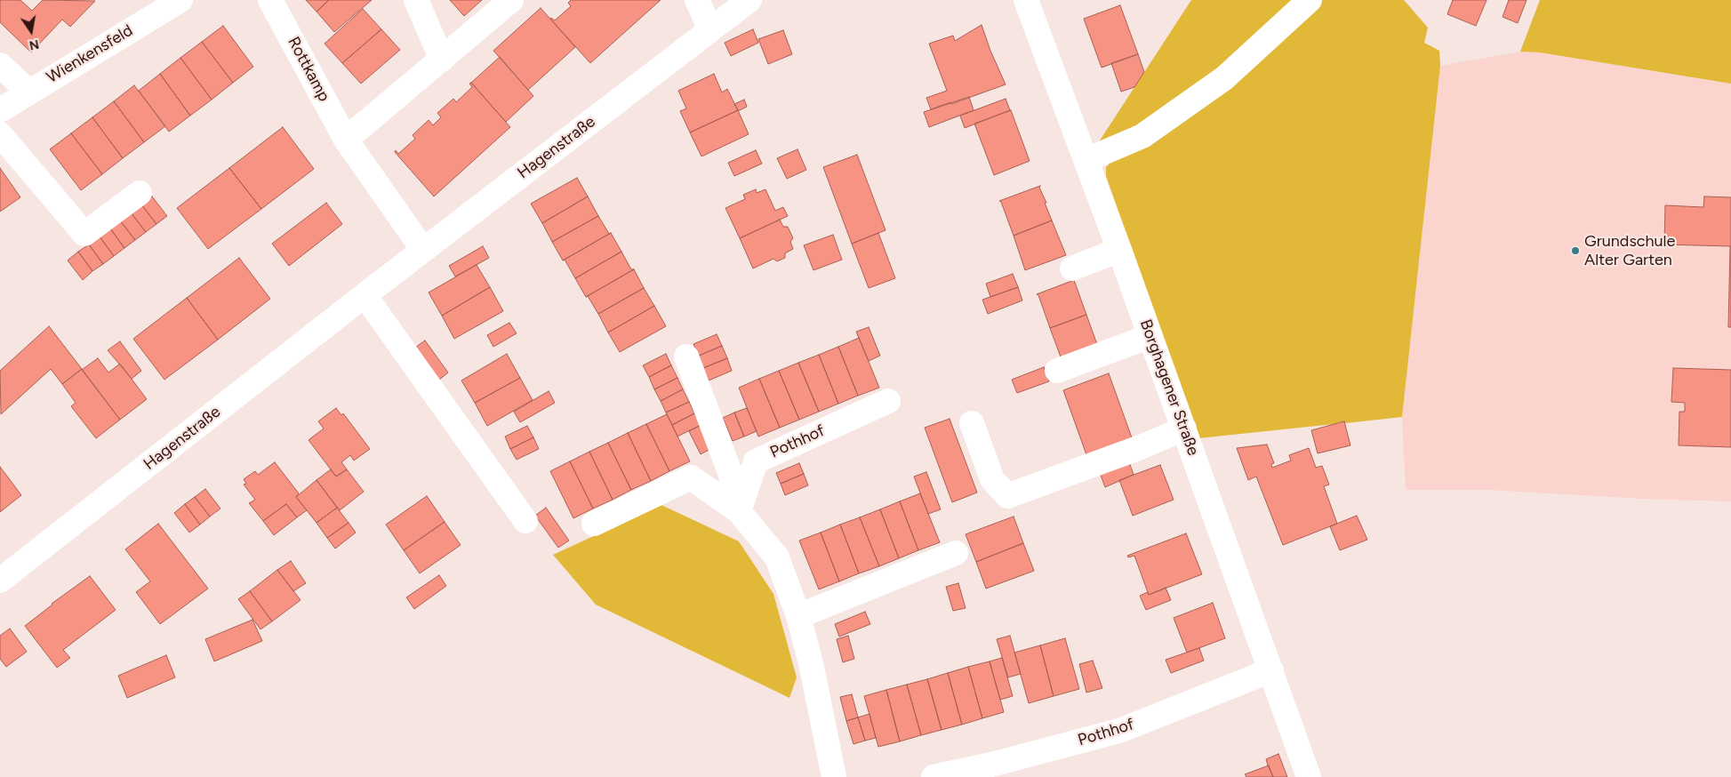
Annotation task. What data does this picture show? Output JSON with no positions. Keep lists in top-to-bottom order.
{
  "streets": {
    "street": [
      "Wienkensfeld",
      "Rottkamp",
      "Hagenstraße",
      "Borghagener Straße",
      "Pothhof"
    ]
  },
  "crossings": [
    ["Rottkamp", "Hagenstraße"],
    ["Borghagener Straße", "Pothhof"]
  ],
  "places": ["Grundschule Alter Garten"],
  "north": "bottom"
}
